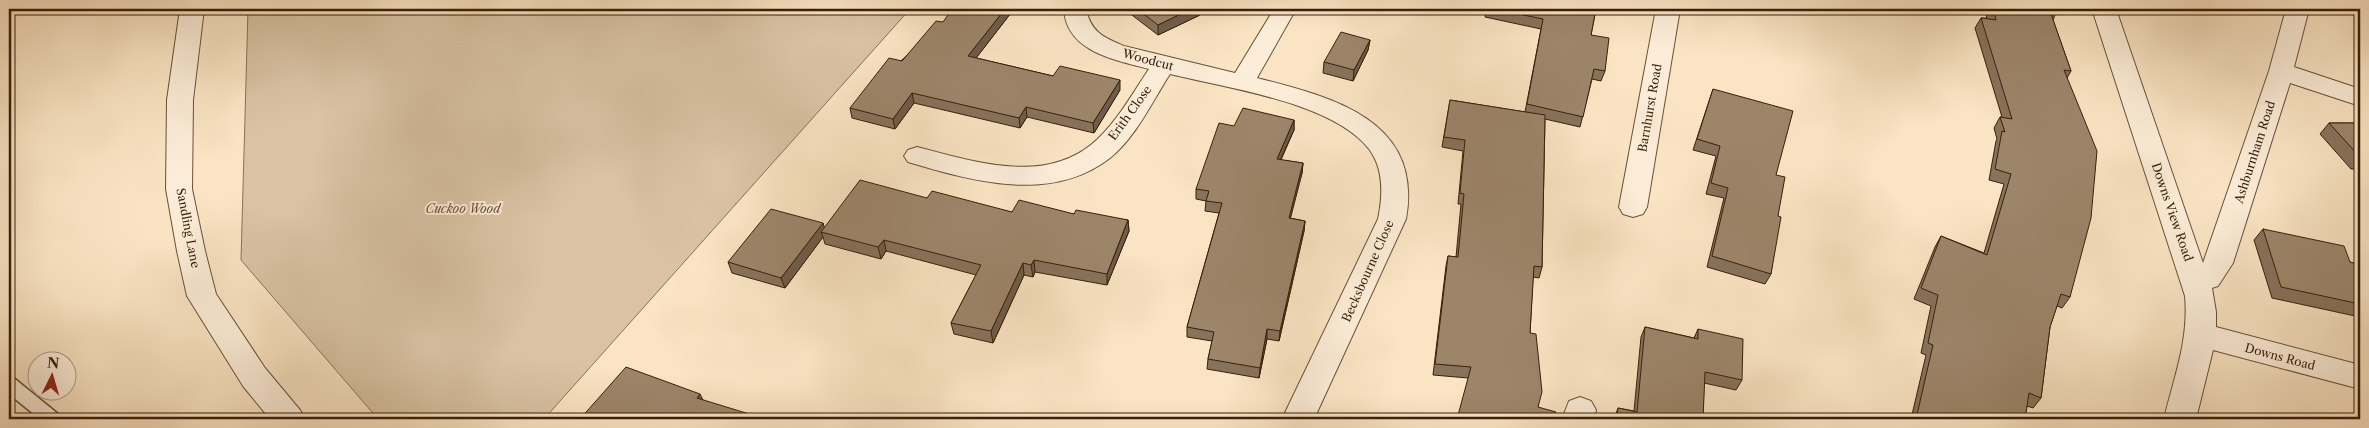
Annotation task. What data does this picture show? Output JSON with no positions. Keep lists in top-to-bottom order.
{
  "streets": {
    "street": [
      "Woodcut",
      "Barnhurst Road",
      "Erith Close",
      "Ashburnham Road",
      "Downs View Road",
      "Sandling Lane",
      "Becksbourne Close",
      "Downs Road"
    ]
  },
  "crossings": [
    ["Woodcut", "Erith Close"],
    ["Woodcut", "Becksbourne Close"],
    ["Ashburnham Road", "Downs View Road"],
    ["Downs View Road", "Downs Road"]
  ],
  "parks": ["Cuckoo Wood"],
  "north": "top"
}
